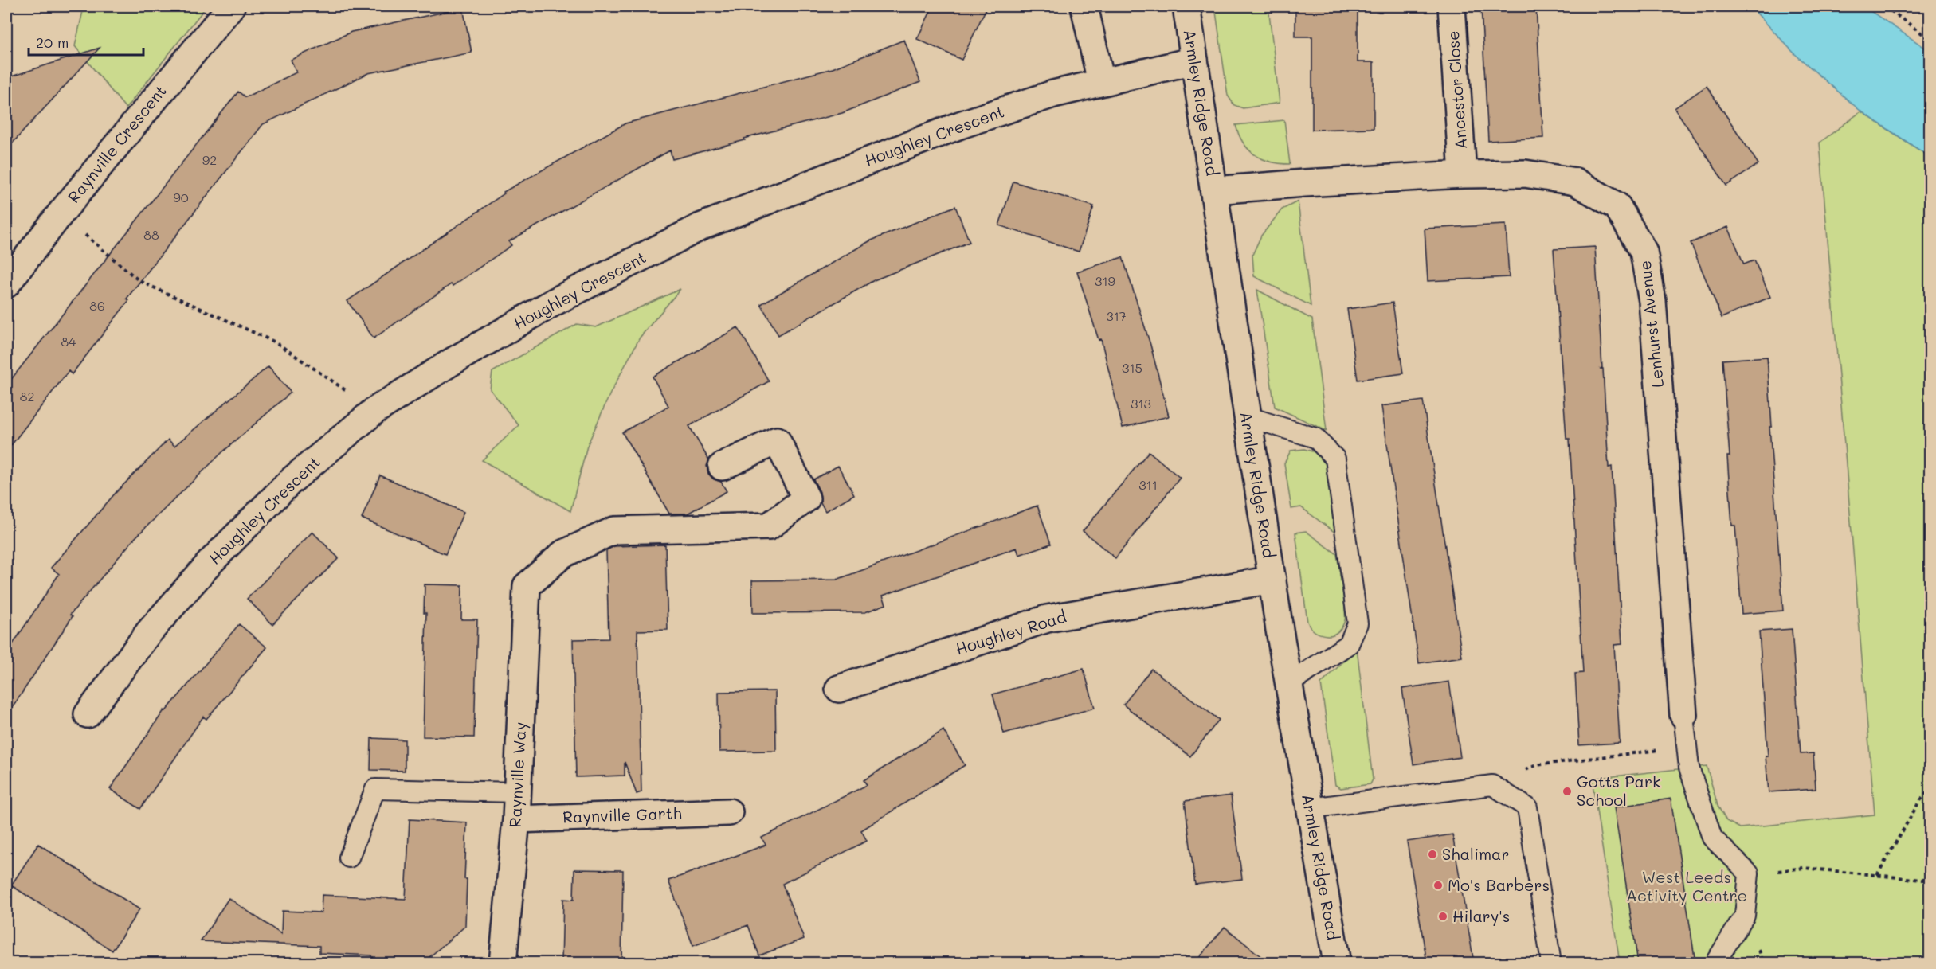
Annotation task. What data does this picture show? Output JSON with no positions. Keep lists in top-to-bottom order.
{
  "streets": {
    "street": [
      "Ancestor Close",
      "Armley Ridge Road",
      "Houghley Crescent",
      "Raynville Crescent",
      "Lenhurst Avenue",
      "Houghley Road",
      "Raynville Way",
      "Raynville Garth"
    ]
  },
  "crossings": [
    ["Ancestor Close", "Lenhurst Avenue"],
    ["Armley Ridge Road", "Houghley Crescent"],
    ["Armley Ridge Road", "Lenhurst Avenue"],
    ["Armley Ridge Road", "Houghley Road"],
    ["Raynville Way", "Raynville Garth"]
  ],
  "parks": ["West Leeds Activity Centre"],
  "places": [
    "Gotts Park School",
    "Shalimar",
    "Mo's Barbers",
    "Hilary's"
  ],
  "house_numbers": [
    "92",
    "90",
    "88",
    "319",
    "86",
    "317",
    "84",
    "315",
    "82",
    "313",
    "311"
  ],
  "scale_bar": "20 m"
}
